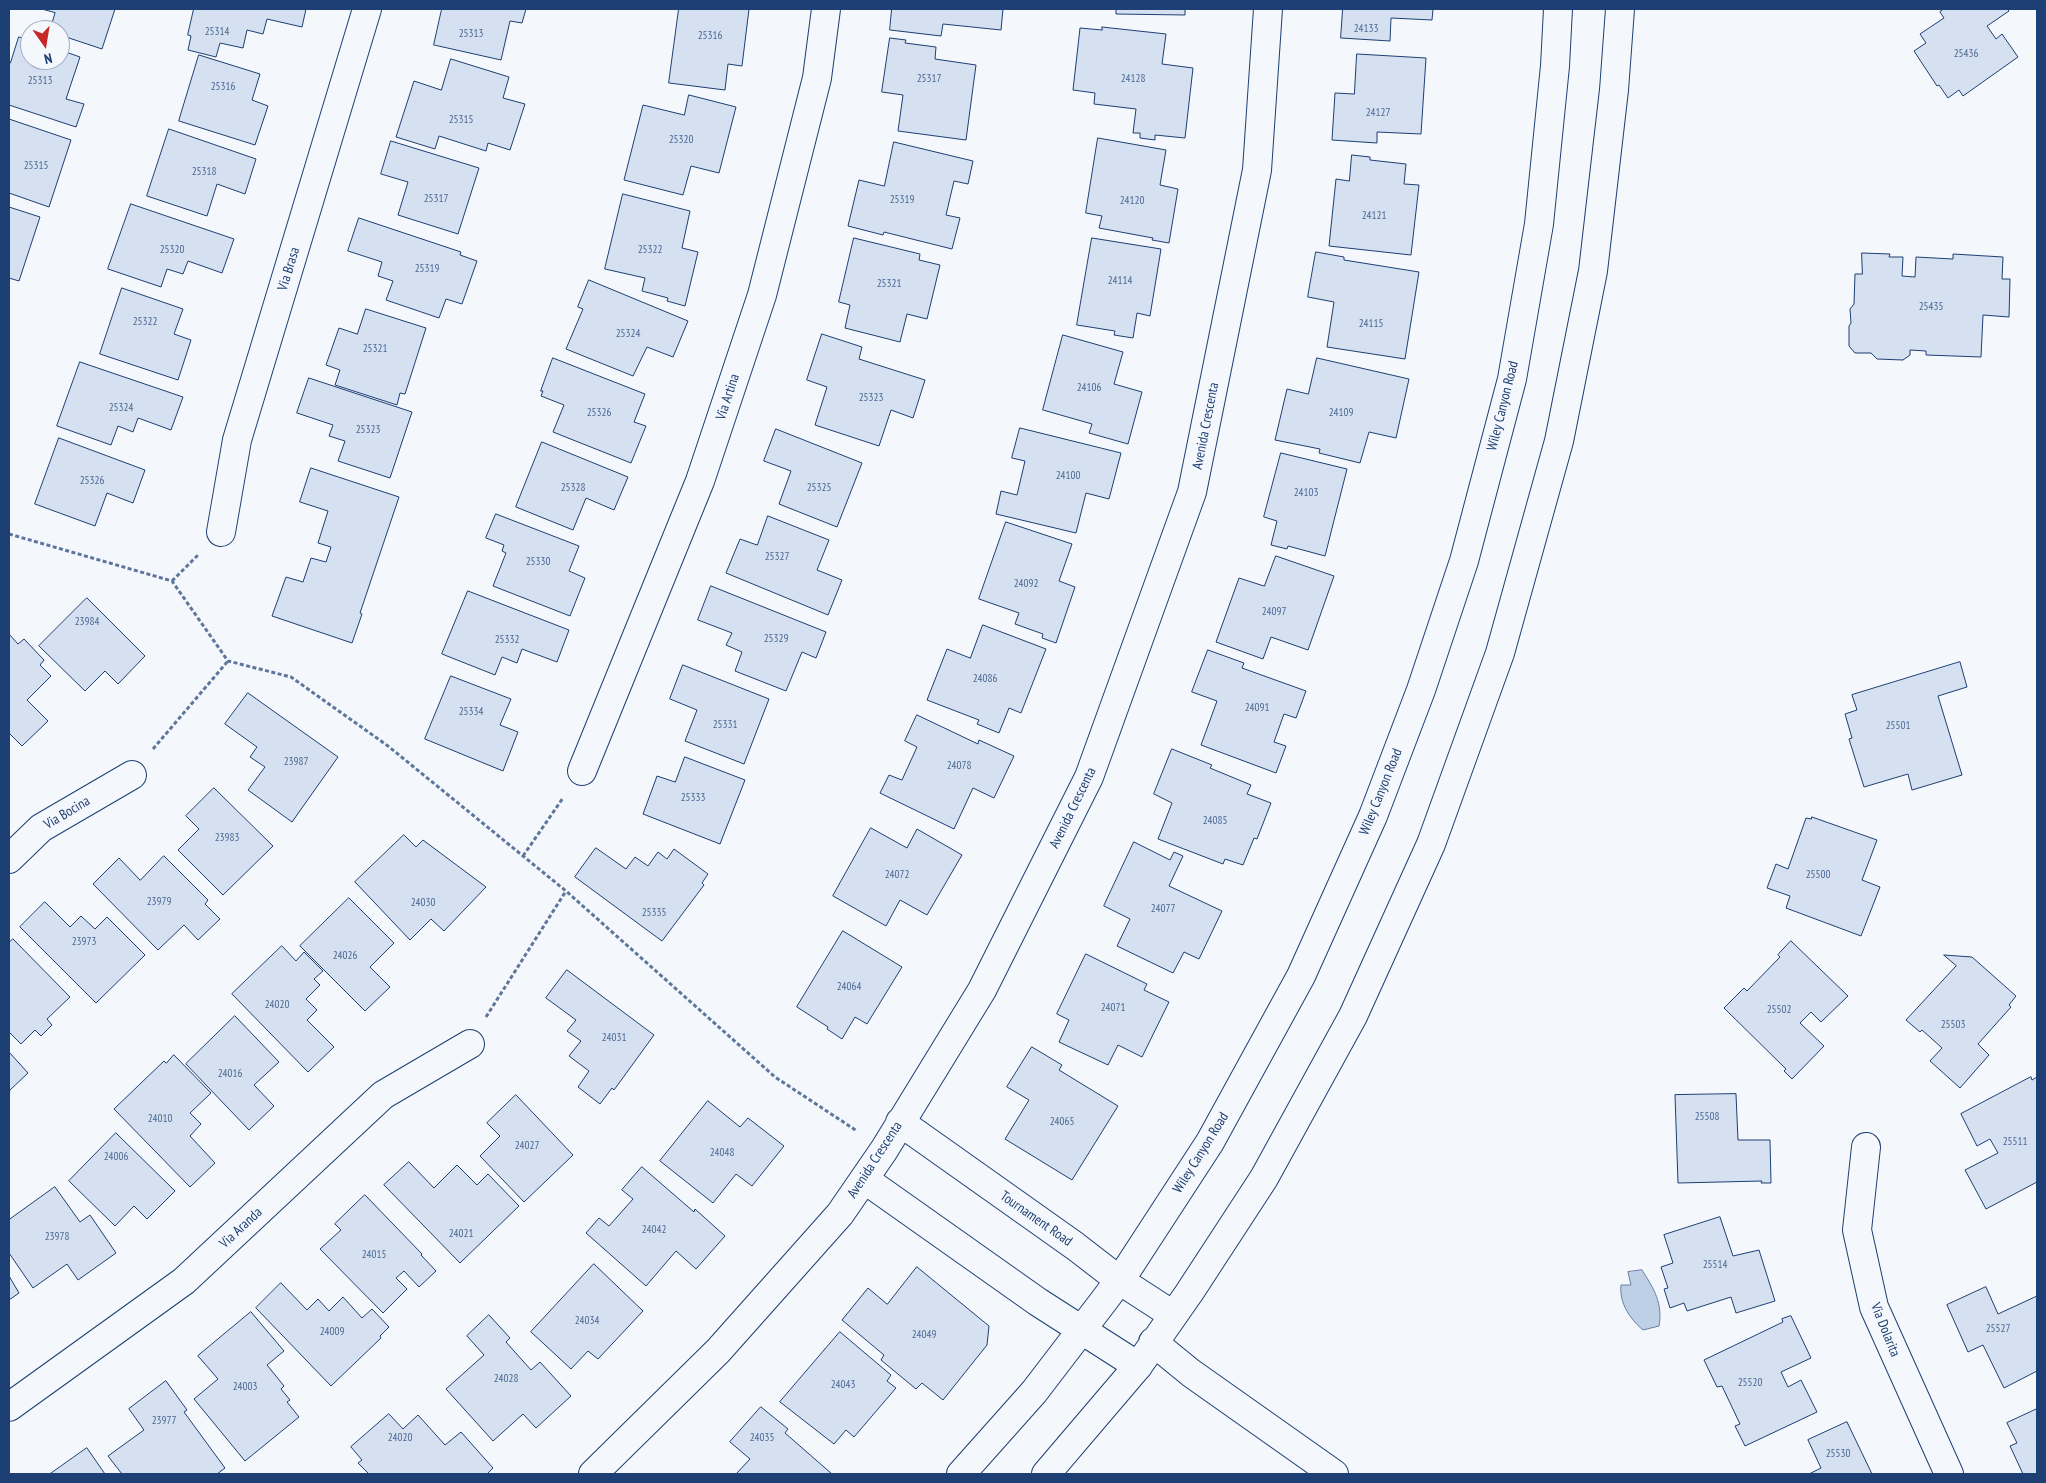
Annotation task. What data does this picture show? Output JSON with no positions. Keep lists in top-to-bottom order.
{
  "streets": {
    "street": [
      "Via Brasa",
      "Via Artina",
      "Wiley Canyon Road",
      "Avenida Crescenta",
      "Via Bocina",
      "Tournament Road",
      "Via Aranda",
      "Via Dolarita"
    ]
  },
  "crossings": [
    ["Wiley Canyon Road", "Tournament Road"],
    ["Avenida Crescenta", "Tournament Road"]
  ],
  "house_numbers": [
    "24133",
    "25314",
    "25313",
    "25316",
    "25436",
    "25317",
    "24128",
    "25313",
    "25316",
    "24127",
    "25315",
    "25320",
    "25315",
    "25318",
    "25317",
    "25319",
    "24120",
    "24121",
    "25320",
    "25322",
    "25319",
    "24114",
    "25321",
    "25435",
    "25322",
    "24115",
    "25324",
    "25321",
    "24106",
    "25323",
    "25324",
    "25326",
    "24109",
    "25323",
    "24100",
    "25326",
    "25328",
    "25325",
    "24103",
    "25327",
    "25330",
    "24092",
    "24097",
    "23984",
    "25329",
    "25332",
    "24086",
    "24091",
    "25334",
    "25331",
    "25501",
    "23987",
    "24078",
    "25333",
    "24085",
    "23983",
    "24072",
    "25500",
    "23979",
    "24030",
    "24077",
    "25335",
    "23973",
    "24026",
    "24064",
    "24020",
    "24071",
    "25502",
    "25503",
    "24031",
    "24016",
    "25508",
    "24010",
    "24065",
    "25511",
    "24027",
    "24048",
    "24006",
    "24042",
    "24021",
    "23978",
    "24015",
    "25514",
    "24034",
    "25527",
    "24009",
    "24049",
    "24028",
    "25520",
    "24043",
    "24003",
    "23977",
    "24020",
    "24035",
    "25530"
  ],
  "north": "bottom"
}
